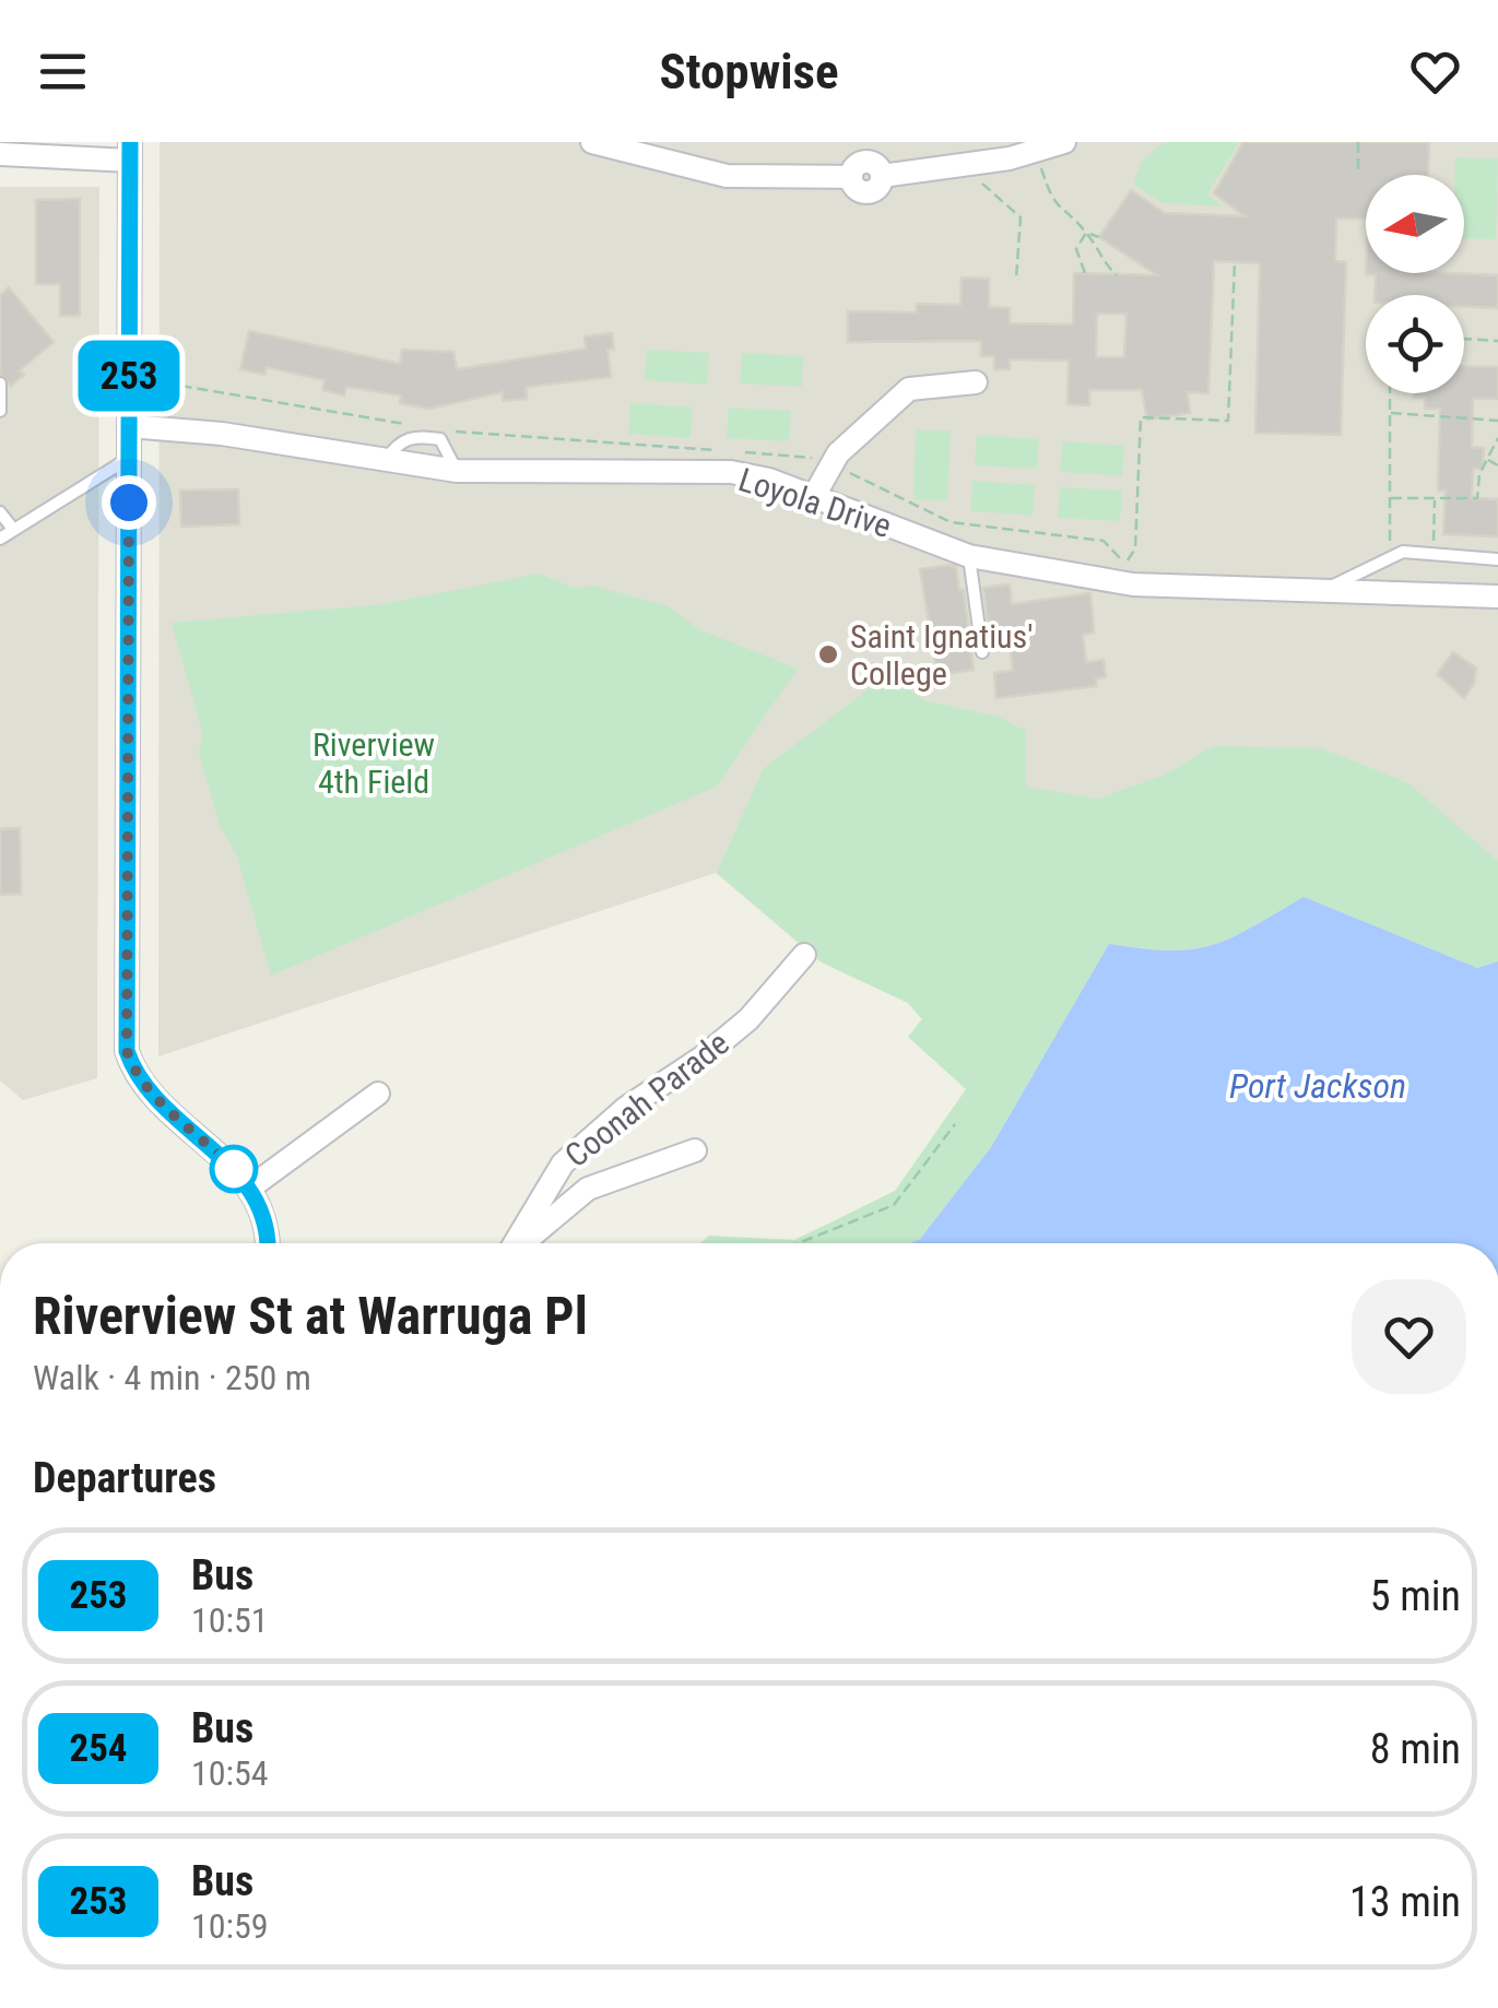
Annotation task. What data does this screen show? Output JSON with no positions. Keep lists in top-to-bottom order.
{
  "streets": {
    "street": ["Loyola Drive", "Coonah Parade"]
  },
  "water": ["Port Jackson"],
  "parks": ["Riverview 4th Field"],
  "places": ["Saint Ignatius' College"],
  "lines": ["bus line 253"],
  "north": "left",
  "page": {
    "header": "Stopwise",
    "on_map": "253",
    "heading": [
      ["Riverview St at Warruga Pl", "Walk · 4 min · 250 m"],
      "Departures"
    ],
    "list": [
      {
        "mark": "253",
        "name": "Bus",
        "note": "10:51",
        "value": "5 min"
      },
      {
        "mark": "254",
        "name": "Bus",
        "note": "10:54",
        "value": "8 min"
      },
      {
        "mark": "253",
        "name": "Bus",
        "note": "10:59",
        "value": "13 min"
      }
    ]
  }
}
